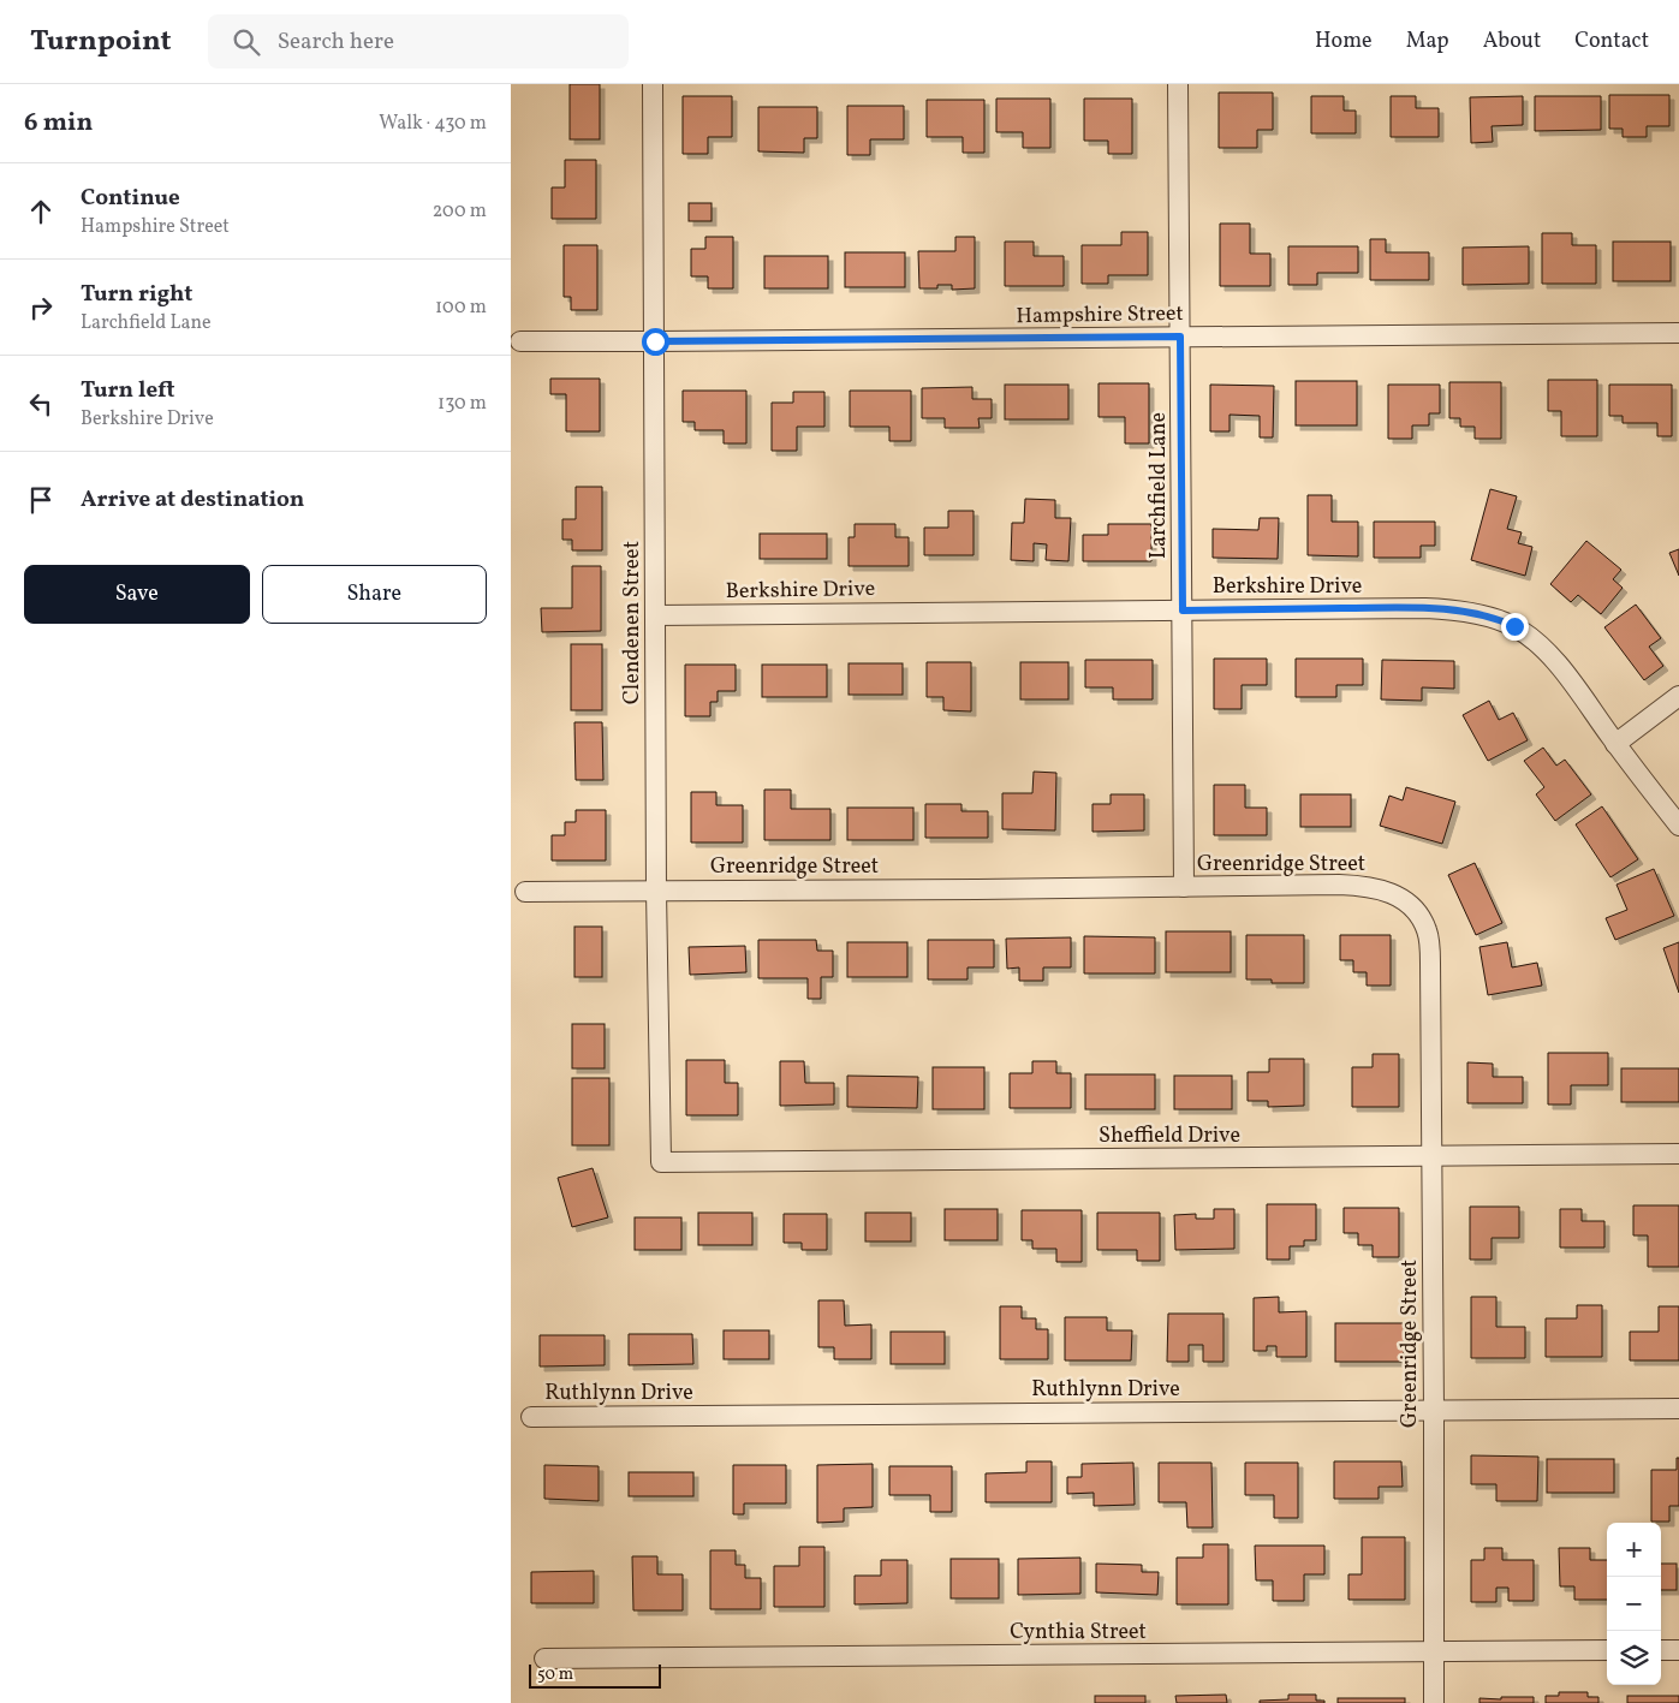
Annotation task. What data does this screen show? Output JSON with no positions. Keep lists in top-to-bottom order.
{
  "streets": {
    "street": [
      "Hampshire Street",
      "Larchfield Lane",
      "Berkshire Drive",
      "Clendenen Street",
      "Greenridge Street",
      "Sheffield Drive",
      "Ruthlynn Drive",
      "Cynthia Street"
    ]
  },
  "crossings": [
    ["Hampshire Street", "Larchfield Lane"],
    ["Hampshire Street", "Clendenen Street"],
    ["Larchfield Lane", "Berkshire Drive"],
    ["Larchfield Lane", "Greenridge Street"],
    ["Berkshire Drive", "Clendenen Street"],
    ["Clendenen Street", "Greenridge Street"],
    ["Clendenen Street", "Sheffield Drive"],
    ["Greenridge Street", "Sheffield Drive"],
    ["Greenridge Street", "Ruthlynn Drive"],
    ["Greenridge Street", "Cynthia Street"]
  ],
  "scale_bar": "50 m",
  "page": {
    "header": "Turnpoint",
    "search": "Search here",
    "nav": [
      "Home",
      "Map",
      "About",
      "Contact"
    ],
    "heading": ["6 min", "Walk · 430 m"],
    "list": [
      ["Continue", "Hampshire Street", "200 m"],
      ["Turn right", "Larchfield Lane", "100 m"],
      ["Turn left", "Berkshire Drive", "130 m"],
      "Arrive at destination"
    ],
    "buttons": ["Save", "Share"],
    "map_buttons": ["+", "−"],
    "scale": "50 m"
  }
}
